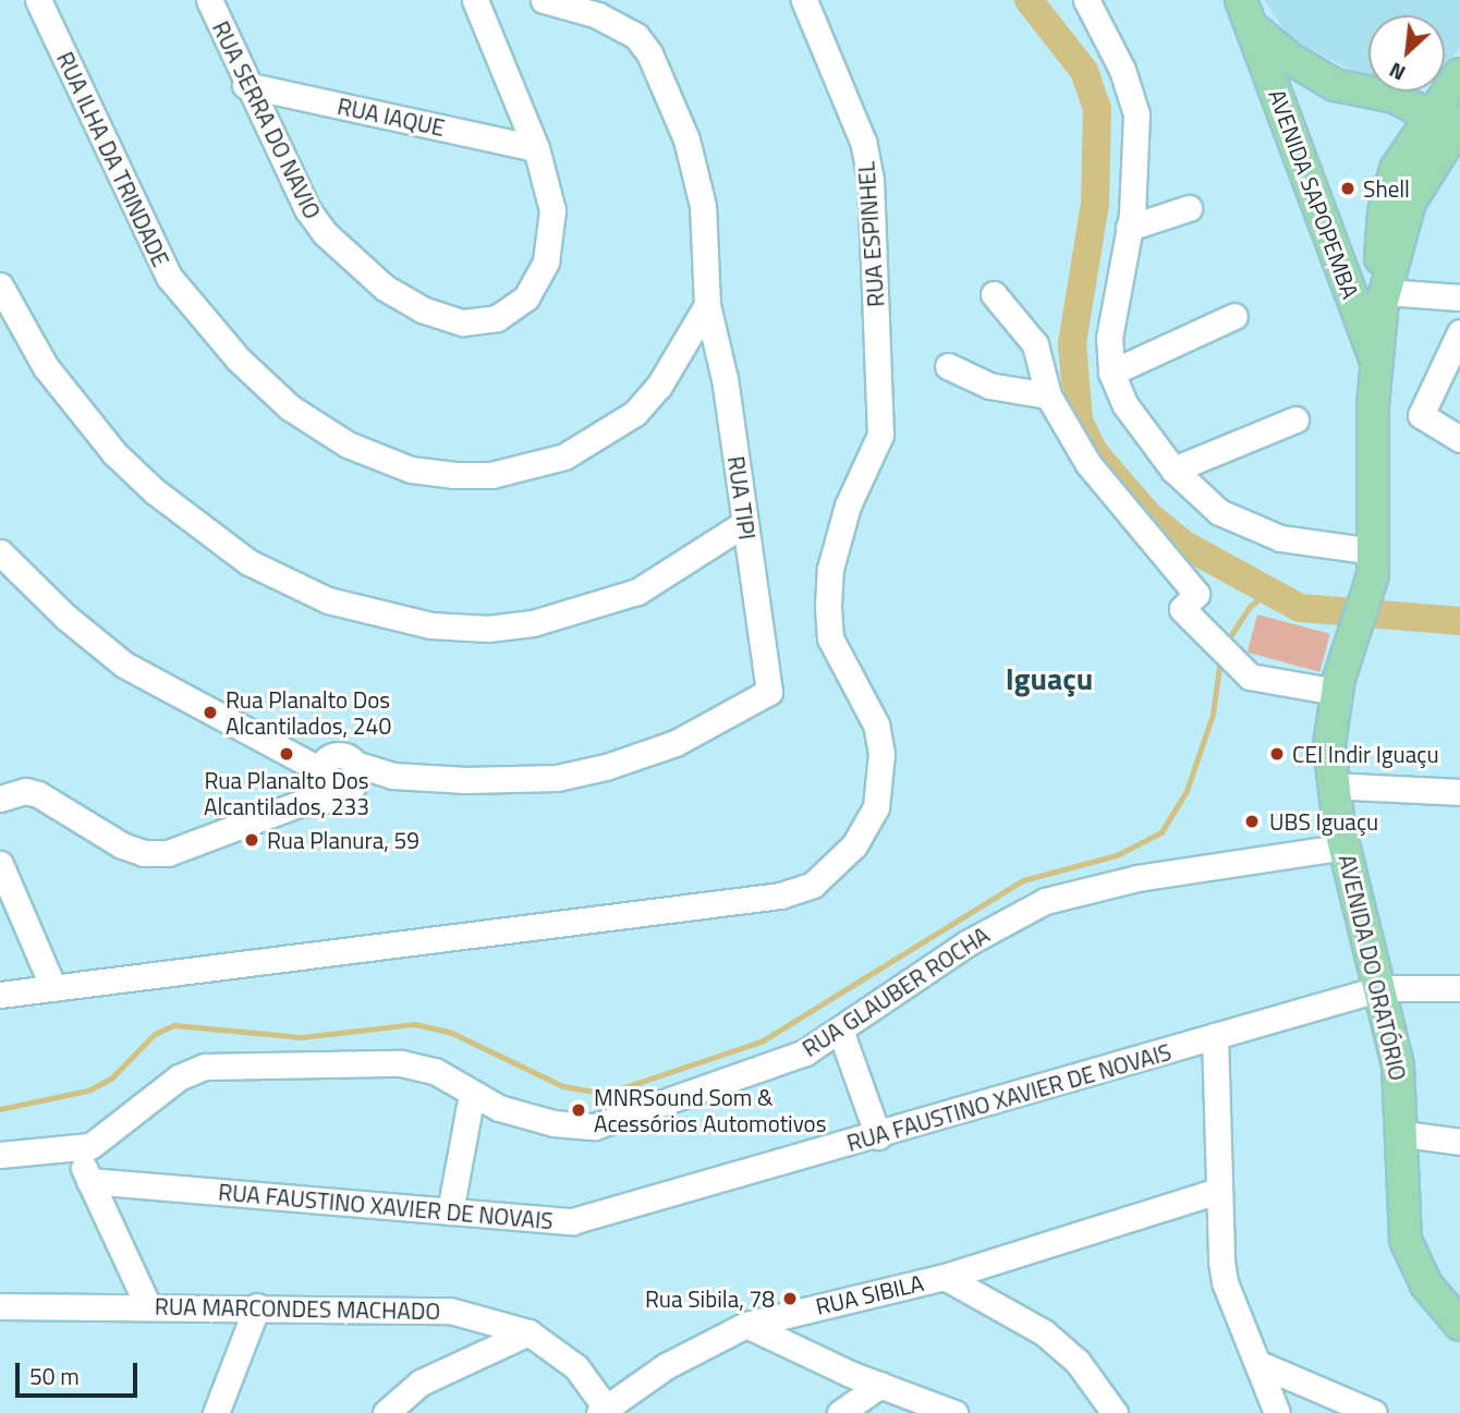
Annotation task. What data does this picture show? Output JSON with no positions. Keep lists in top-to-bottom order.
{
  "streets": {
    "main road": ["AVENIDA SAPOPEMBA", "AVENIDA DO ORATÓRIO"],
    "street": [
      "RUA IAQUE",
      "RUA SERRA DO NAVIO",
      "RUA ILHA DA TRINDADE",
      "RUA ESPINHEL",
      "RUA TIPI",
      "RUA GLAUBER ROCHA",
      "RUA FAUSTINO XAVIER DE NOVAIS",
      "RUA SIBILA",
      "RUA MARCONDES MACHADO"
    ]
  },
  "crossings": [
    ["RUA IAQUE", "RUA SERRA DO NAVIO"],
    ["RUA ILHA DA TRINDADE", "RUA TIPI"],
    ["AVENIDA SAPOPEMBA", "AVENIDA DO ORATÓRIO"],
    ["AVENIDA DO ORATÓRIO", "RUA GLAUBER ROCHA"],
    ["AVENIDA DO ORATÓRIO", "RUA FAUSTINO XAVIER DE NOVAIS"],
    ["RUA SIBILA", "RUA MARCONDES MACHADO"]
  ],
  "districts": ["Iguaçu"],
  "places": [
    "Shell",
    "Rua Planalto Dos Alcantilados, 240",
    "Rua Planalto Dos Alcantilados, 233",
    "CEI Indir Iguaçu",
    "UBS Iguaçu",
    "Rua Planura, 59",
    "MNRSound Som & Acessórios Automotivos",
    "Rua Sibila, 78"
  ],
  "scale_bar": "50 m",
  "north": "bottom left"
}
